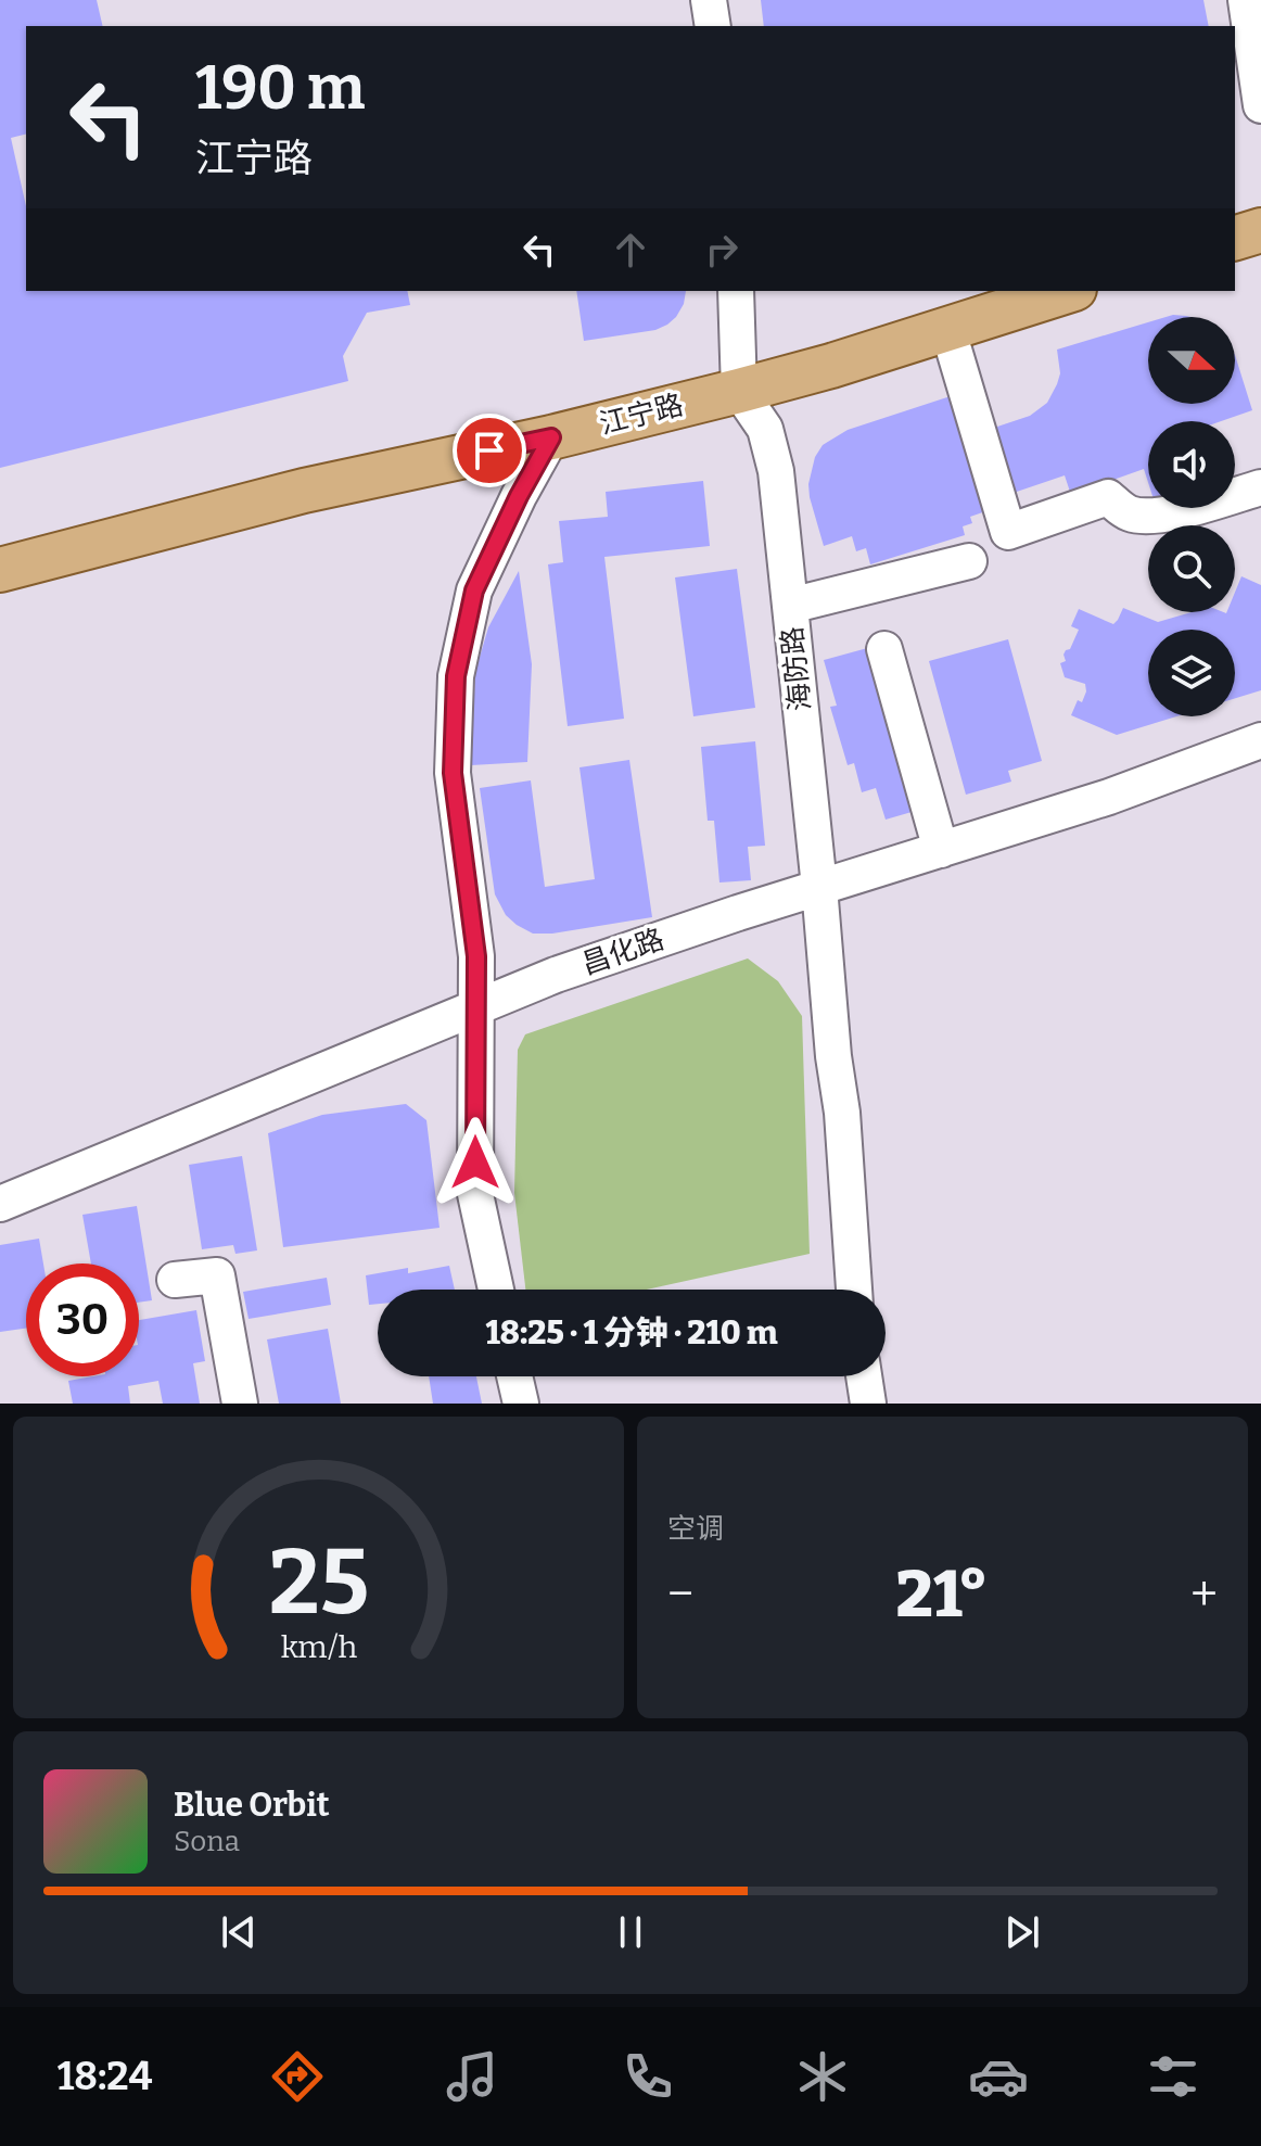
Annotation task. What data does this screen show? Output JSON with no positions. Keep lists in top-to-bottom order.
{
  "streets": {
    "main road": ["江宁路"],
    "street": ["海防路", "昌化路"]
  },
  "crossings": [
    ["江宁路", "海防路"],
    ["海防路", "昌化路"]
  ],
  "north": "right",
  "page": {
    "turn": ["190 m", "江宁路"],
    "limit": "30",
    "trip": "18:25 · 1 分钟 · 210 m",
    "tile": "空调",
    "heat": ["−", "21°", "+"],
    "song": ["Blue Orbit", "Sona"],
    "tabs": "18:24",
    "gauge": ["25", "km/h"]
  }
}
